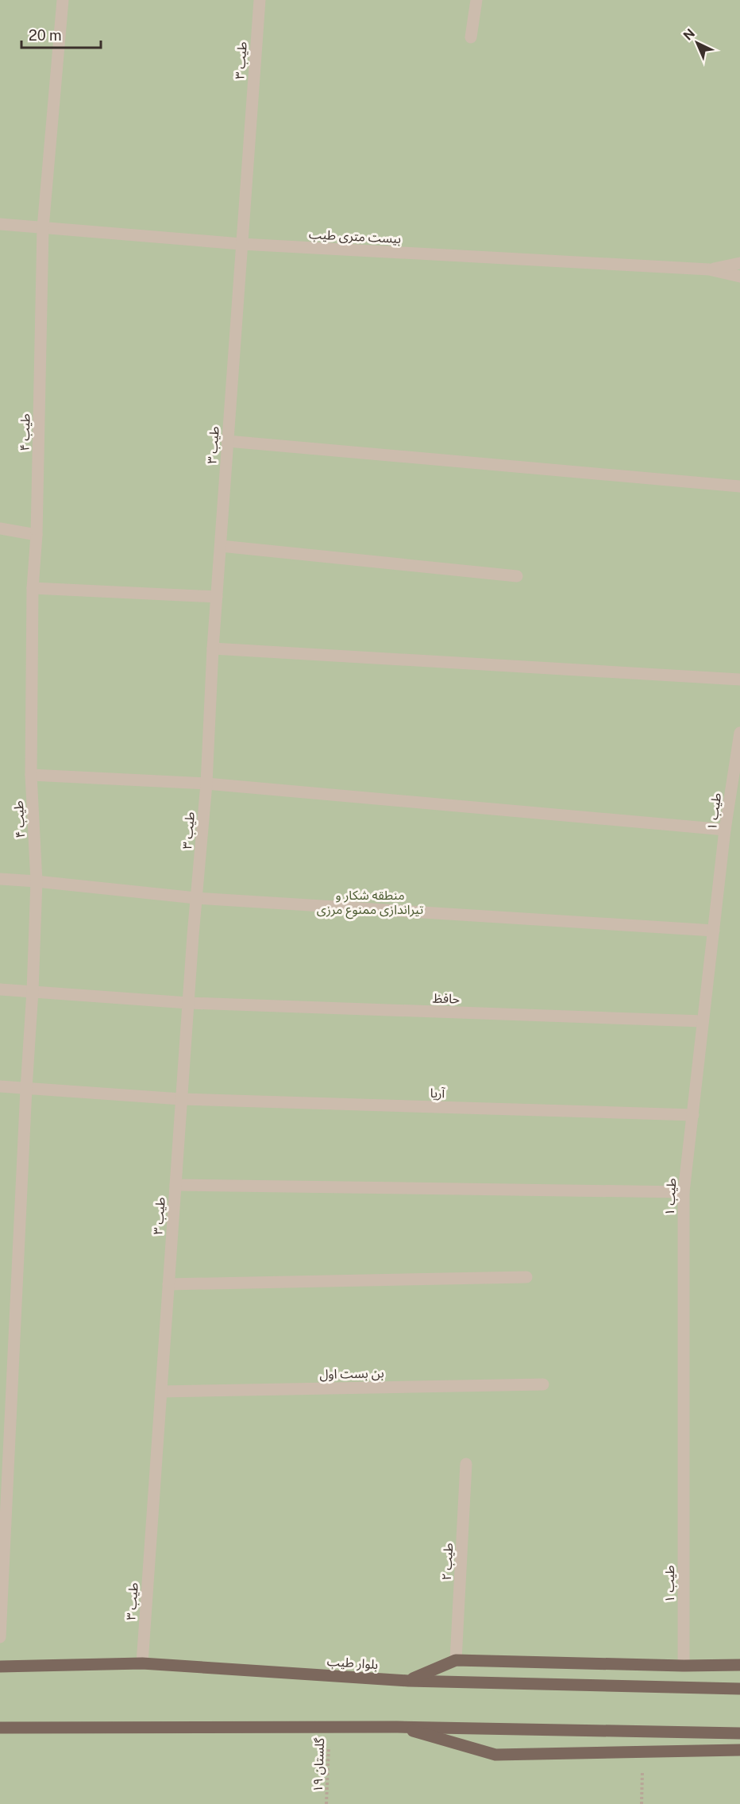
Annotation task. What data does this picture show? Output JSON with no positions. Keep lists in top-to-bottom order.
{
  "streets": {
    "main road": ["بلوار طیب"],
    "street": [
      "طیب ۳",
      "بیست متری طیب",
      "طیب ۴",
      "طیب ۱",
      "حافظ",
      "آریا",
      "بن بست اول",
      "طیب ۲"
    ],
    "path": ["گلستان ۱۹"]
  },
  "crossings": [
    ["طیب ۳", "بیست متری طیب"],
    ["طیب ۳", "حافظ"],
    ["طیب ۳", "آریا"],
    ["طیب ۳", "بن بست اول"],
    ["طیب ۳", "بلوار طیب"],
    ["بیست متری طیب", "طیب ۴"],
    ["طیب ۴", "حافظ"],
    ["طیب ۴", "آریا"],
    ["طیب ۱", "حافظ"],
    ["طیب ۱", "آریا"]
  ],
  "parks": ["منطقه شکار و تیراندازی ممنوع مرزی"],
  "scale_bar": "20 m",
  "north": "top left"
}
